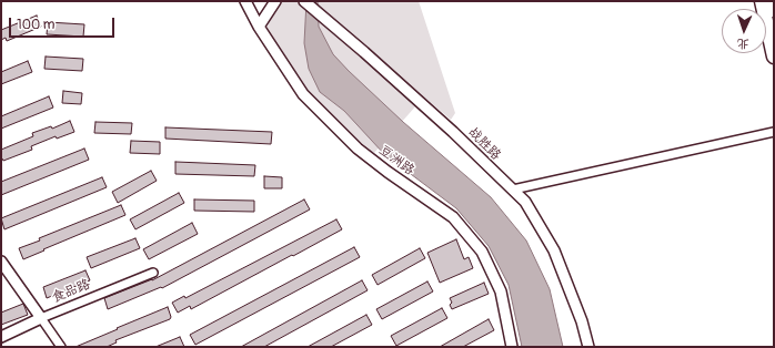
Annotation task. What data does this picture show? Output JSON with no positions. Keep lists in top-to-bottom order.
{
  "streets": {
    "street": ["战胜路", "豆洲路", "食品路"]
  },
  "scale_bar": "100 m",
  "north": "bottom"
}
